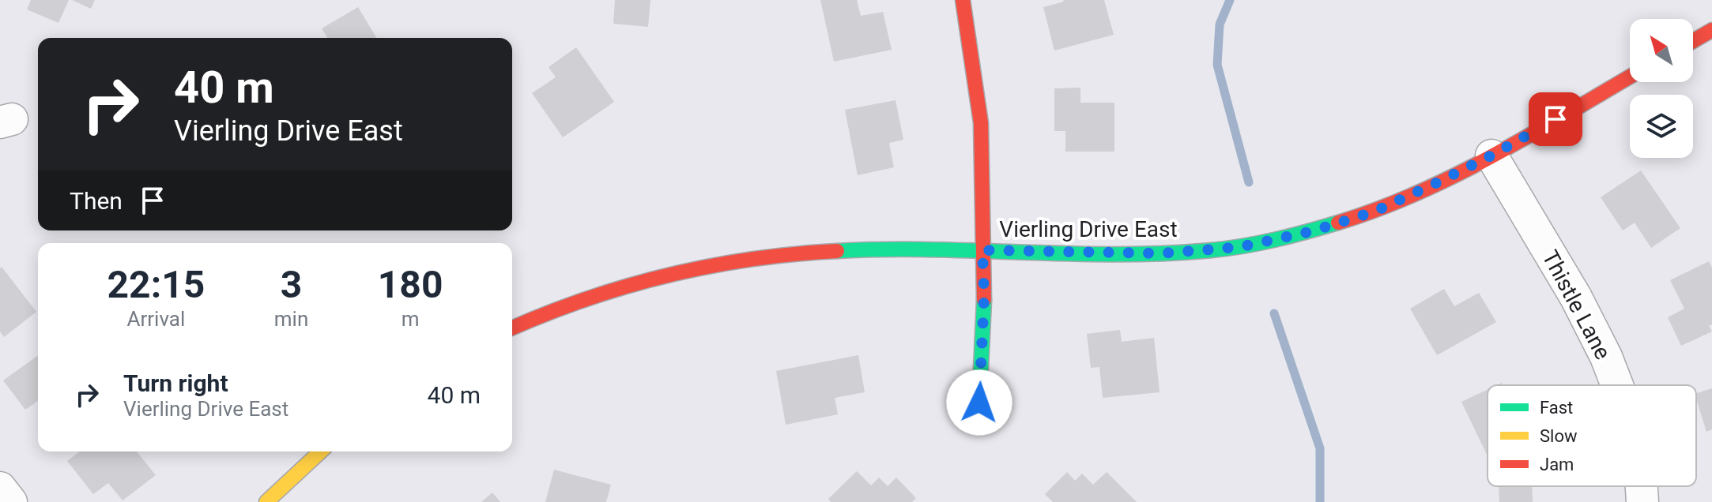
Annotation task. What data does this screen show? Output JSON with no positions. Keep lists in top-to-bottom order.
{
  "streets": {
    "street": ["Vierling Drive East", "Thistle Lane"]
  },
  "crossings": [
    ["Vierling Drive East", "Thistle Lane"]
  ],
  "legend": ["Fast", "Slow", "Jam"],
  "north": "top left",
  "page": {
    "turn": ["40 m", "Vierling Drive East"],
    "then": "Then",
    "eta": [
      "22:15",
      "Arrival",
      "3",
      "min",
      "180",
      "m"
    ],
    "list": [
      {
        "name": "Turn right",
        "note": "Vierling Drive East",
        "value": "40 m"
      }
    ]
  }
}
